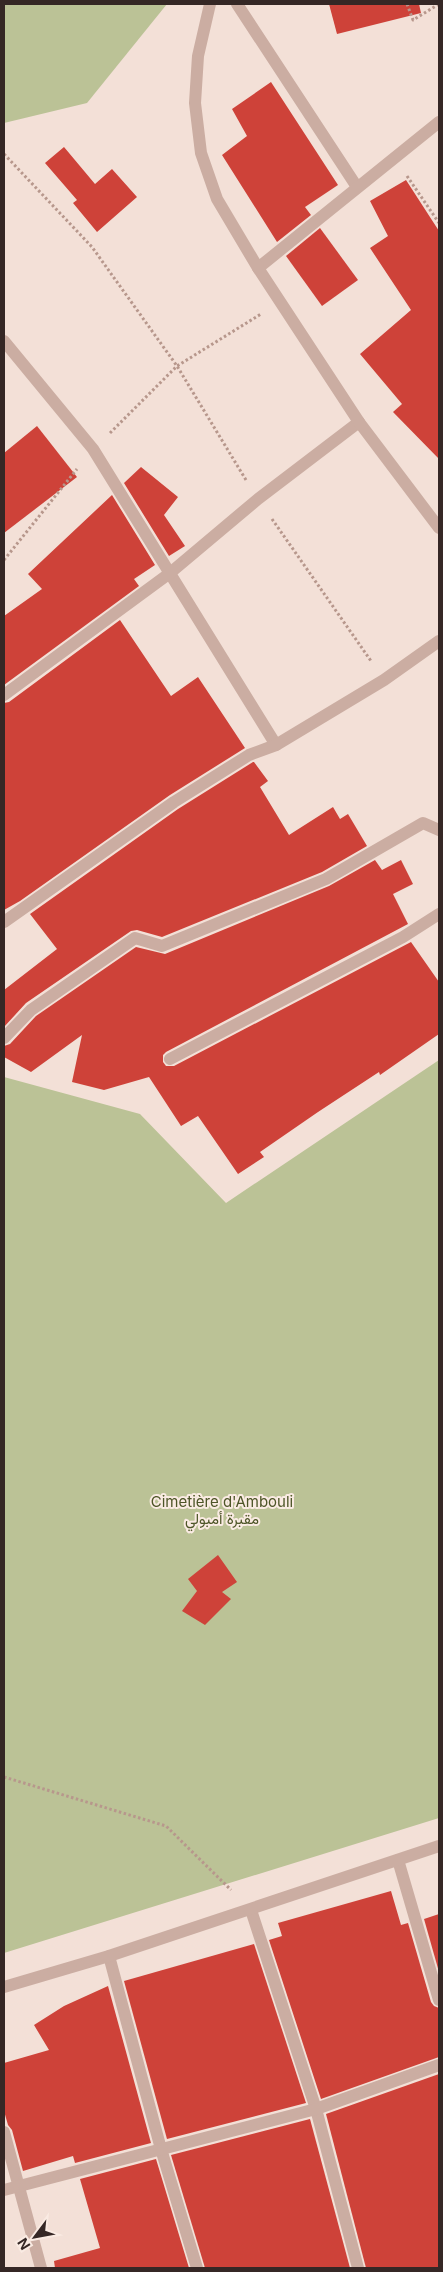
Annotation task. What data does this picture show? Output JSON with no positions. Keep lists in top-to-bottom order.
{
  "parks": ["Cimetière d'Ambouli مقبرة أمبولي"],
  "north": "bottom left"
}
